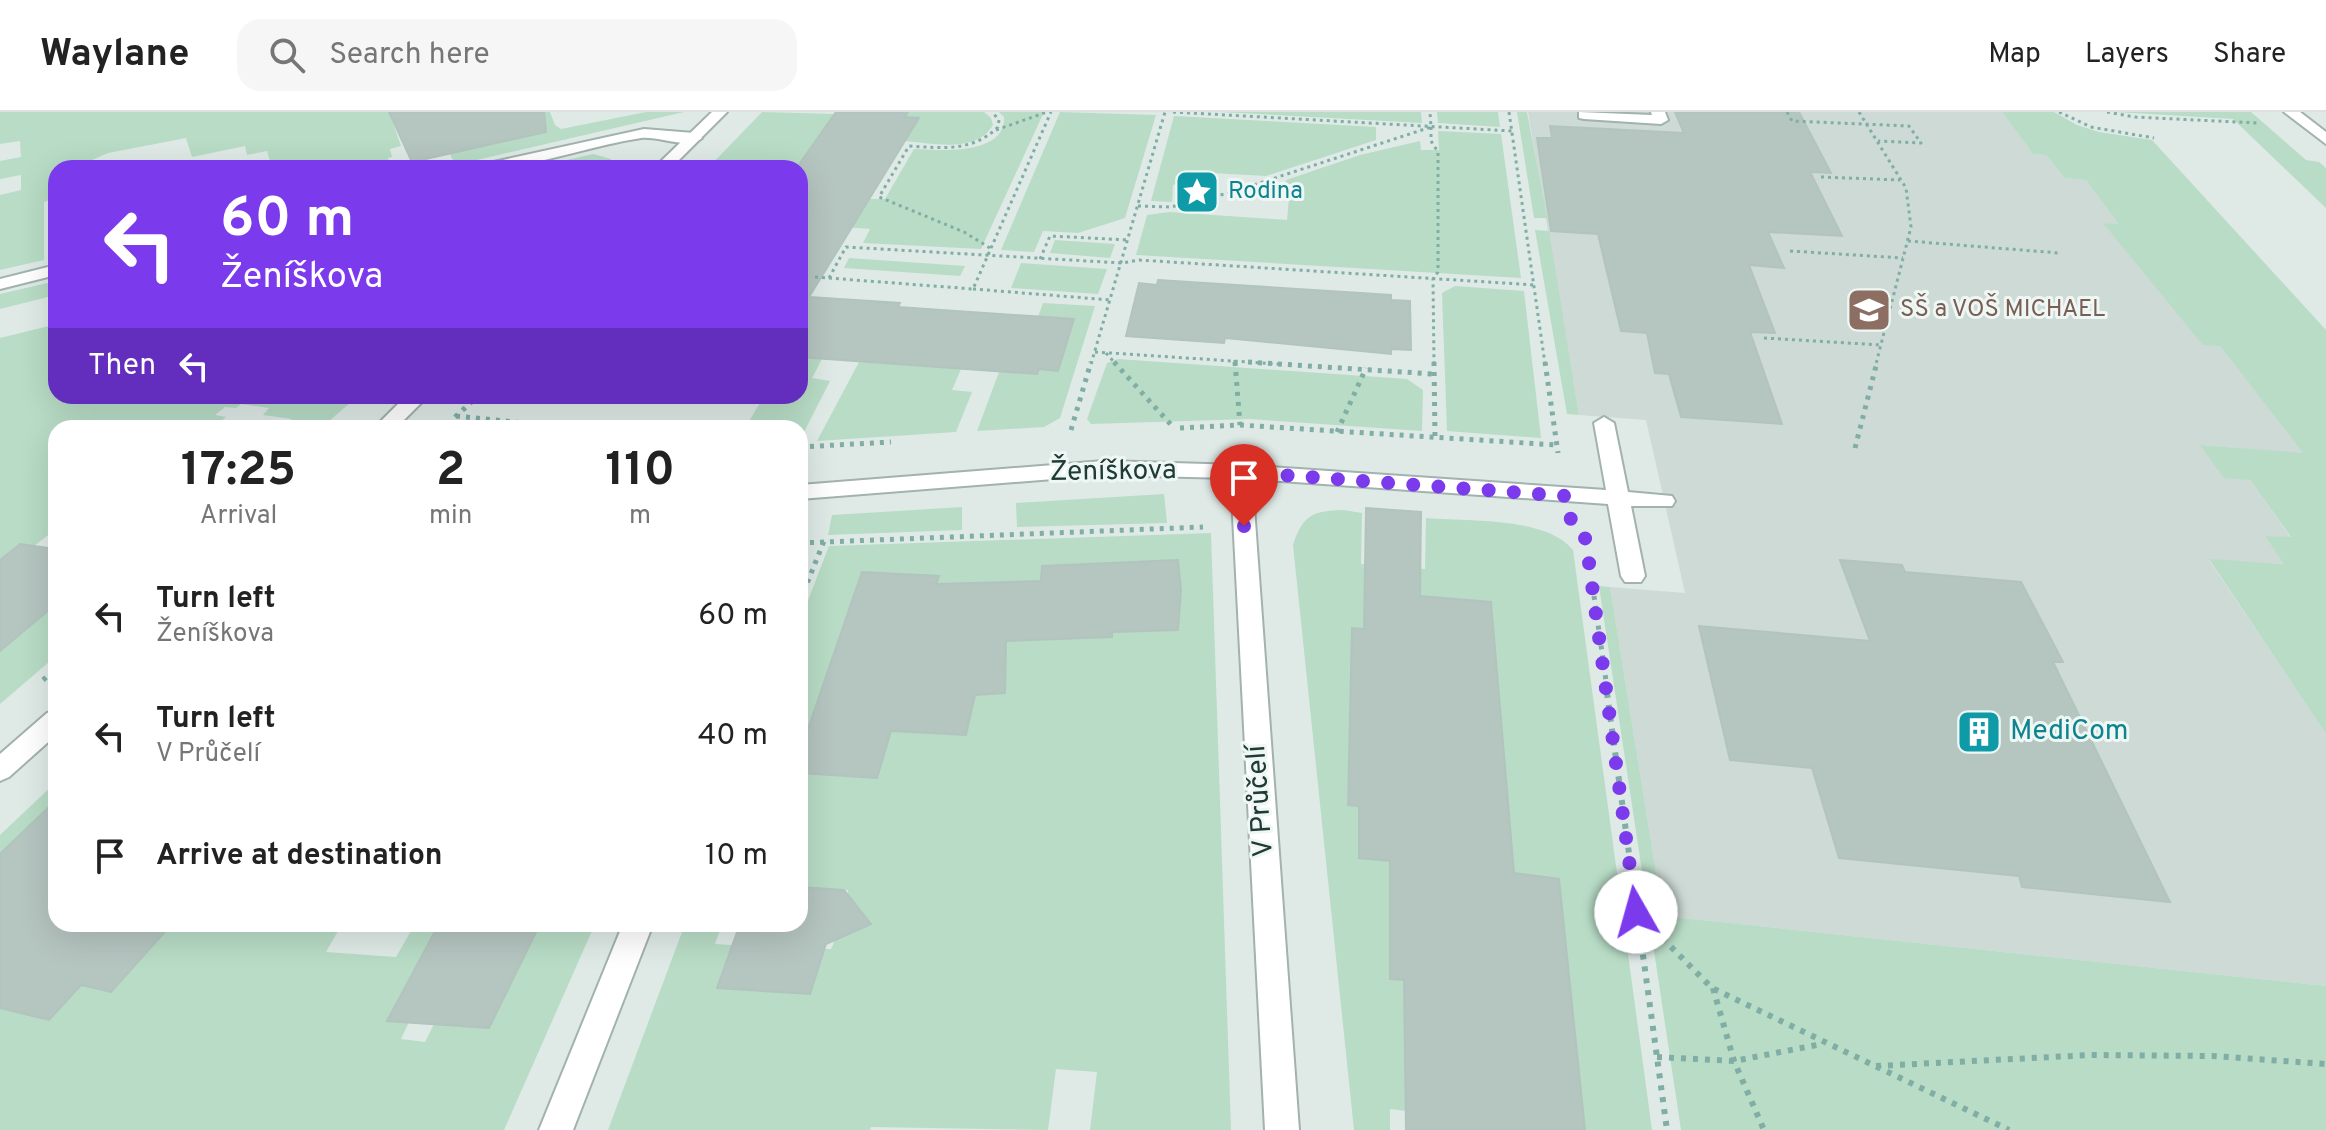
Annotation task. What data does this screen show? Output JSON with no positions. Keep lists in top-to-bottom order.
{
  "streets": {
    "street": ["Ženíškova", "V Průčelí"]
  },
  "crossings": [
    ["Ženíškova", "V Průčelí"]
  ],
  "places": {
    "place": ["Rodina"],
    "school or university": ["SŠ a VOŠ MICHAEL"],
    "building": ["MediCom"]
  },
  "page": {
    "header": "Waylane",
    "search": "Search here",
    "nav": ["Map", "Layers", "Share"],
    "turn": ["60 m", "Ženíškova"],
    "then": "Then",
    "eta": [
      "17:25",
      "Arrival",
      "2",
      "min",
      "110",
      "m"
    ],
    "list": [
      {
        "name": "Turn left",
        "note": "Ženíškova",
        "value": "60 m"
      },
      {
        "name": "Turn left",
        "note": "V Průčelí",
        "value": "40 m"
      },
      {
        "name": "Arrive at destination",
        "value": "10 m"
      }
    ]
  }
}
